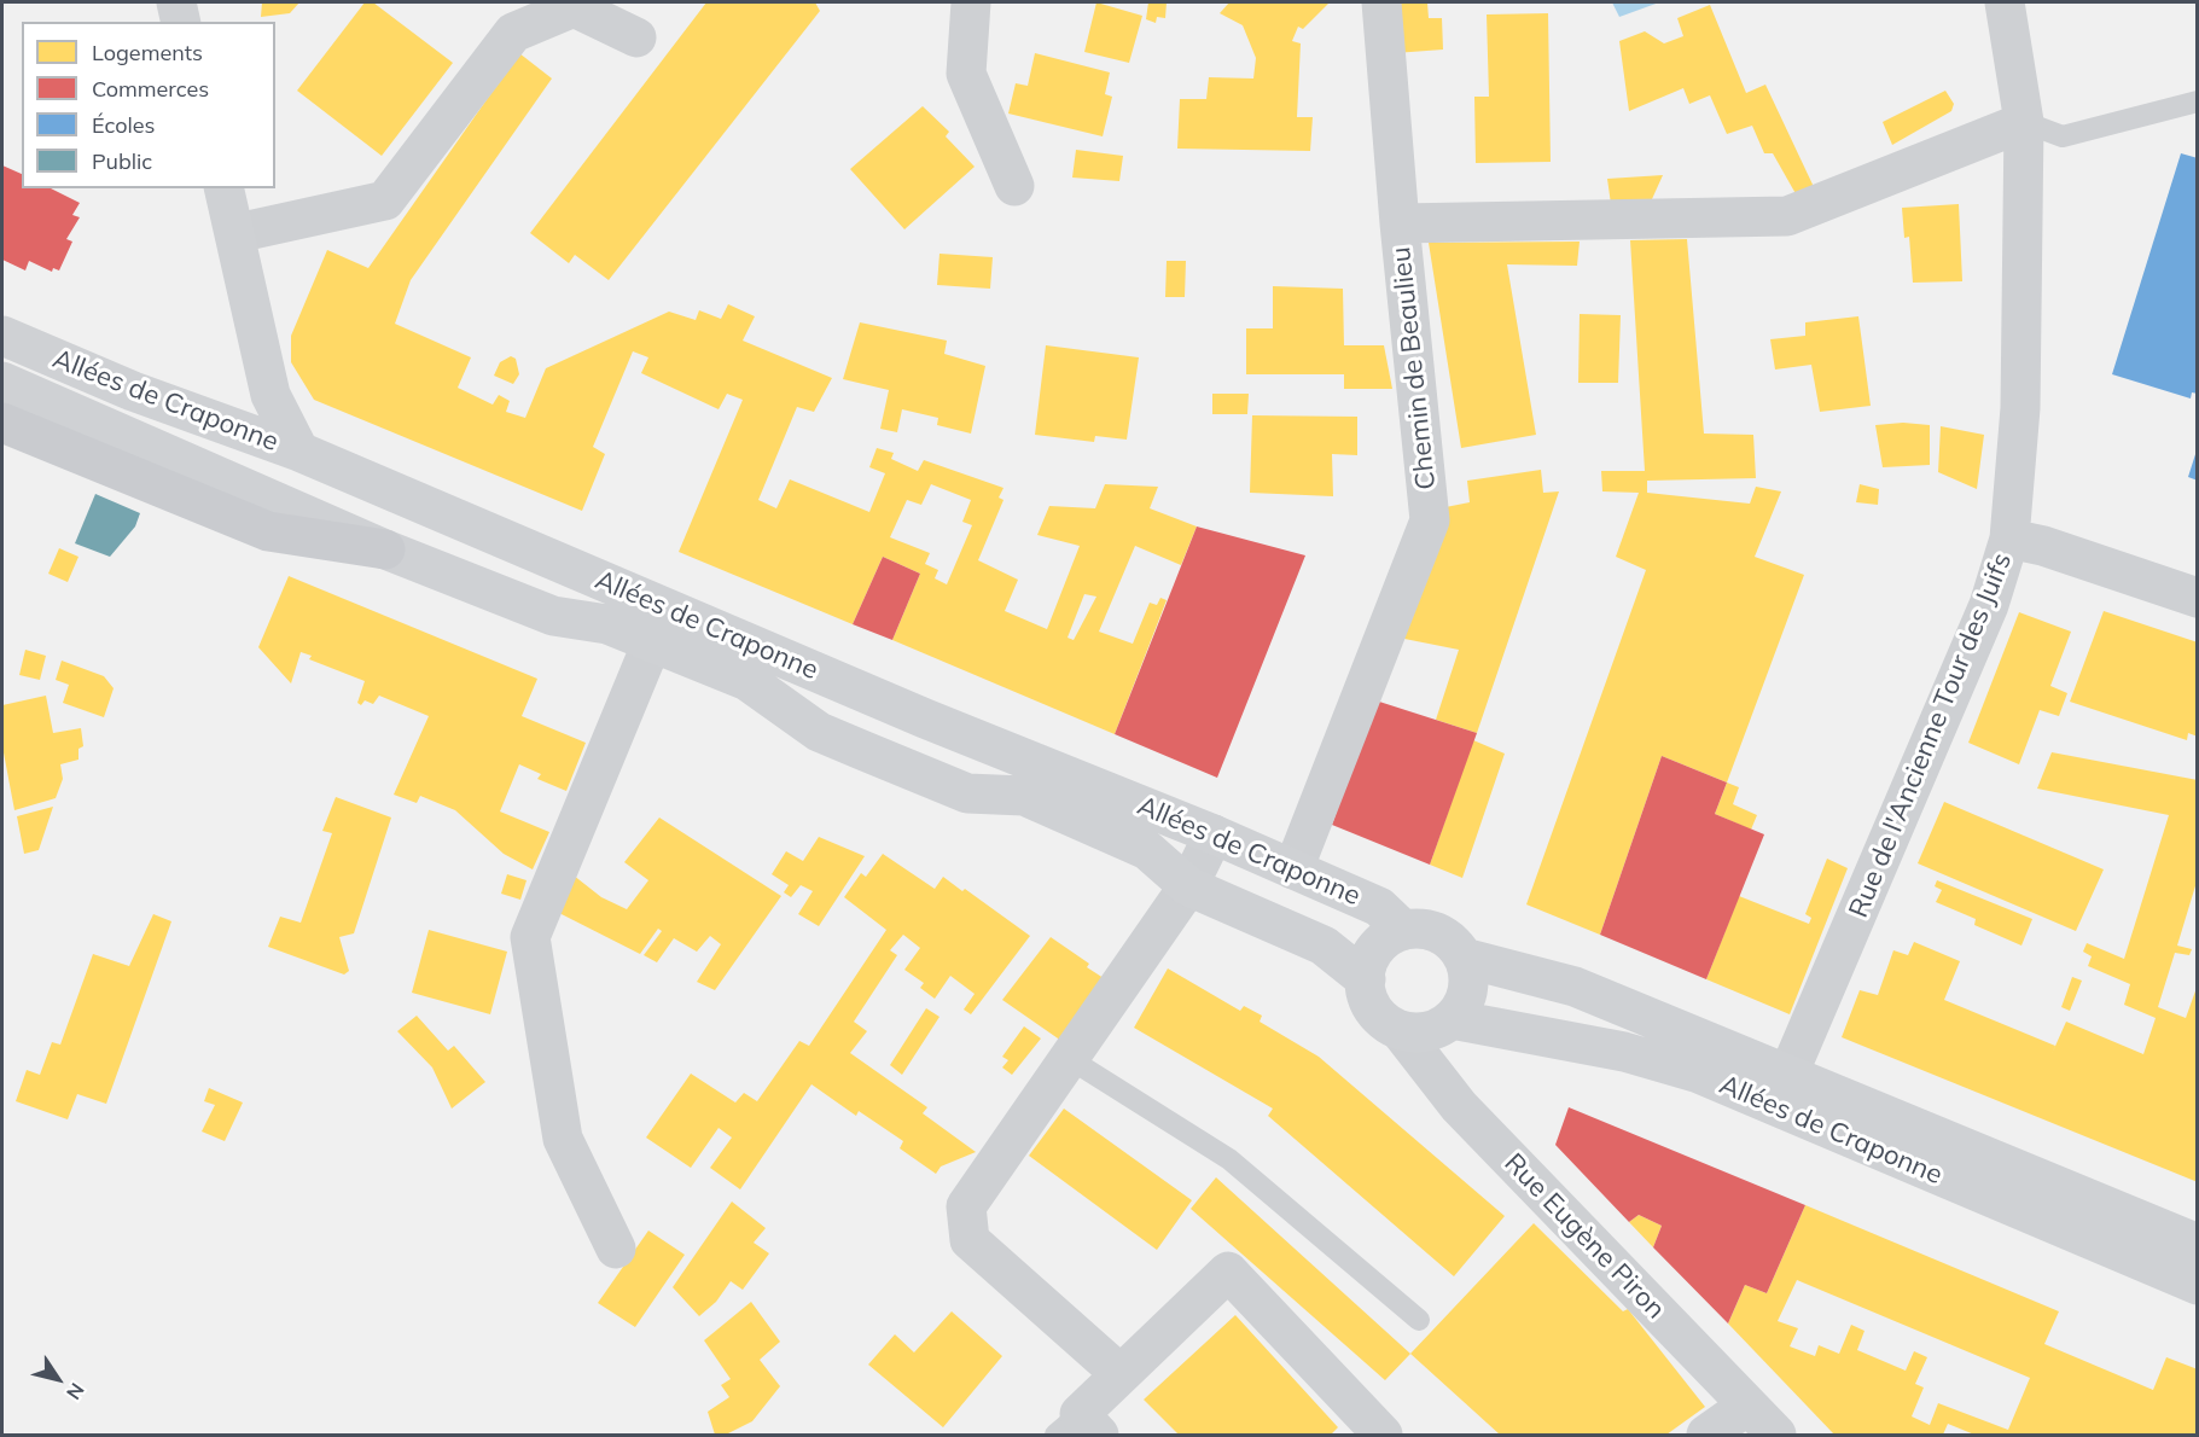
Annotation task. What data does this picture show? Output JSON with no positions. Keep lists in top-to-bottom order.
{
  "streets": {
    "main road": ["Allées de Craponne"],
    "street": ["Chemin de Beaulieu", "Rue de l'Ancienne Tour des Juifs", "Rue Eugène Piron"]
  },
  "crossings": [
    ["Chemin de Beaulieu", "Allées de Craponne"],
    ["Chemin de Beaulieu", "Rue de l'Ancienne Tour des Juifs"],
    ["Allées de Craponne", "Rue de l'Ancienne Tour des Juifs"],
    ["Allées de Craponne", "Rue Eugène Piron"]
  ],
  "legend": [
    "Logements",
    "Commerces",
    "Écoles",
    "Public"
  ],
  "north": "bottom right"
}
